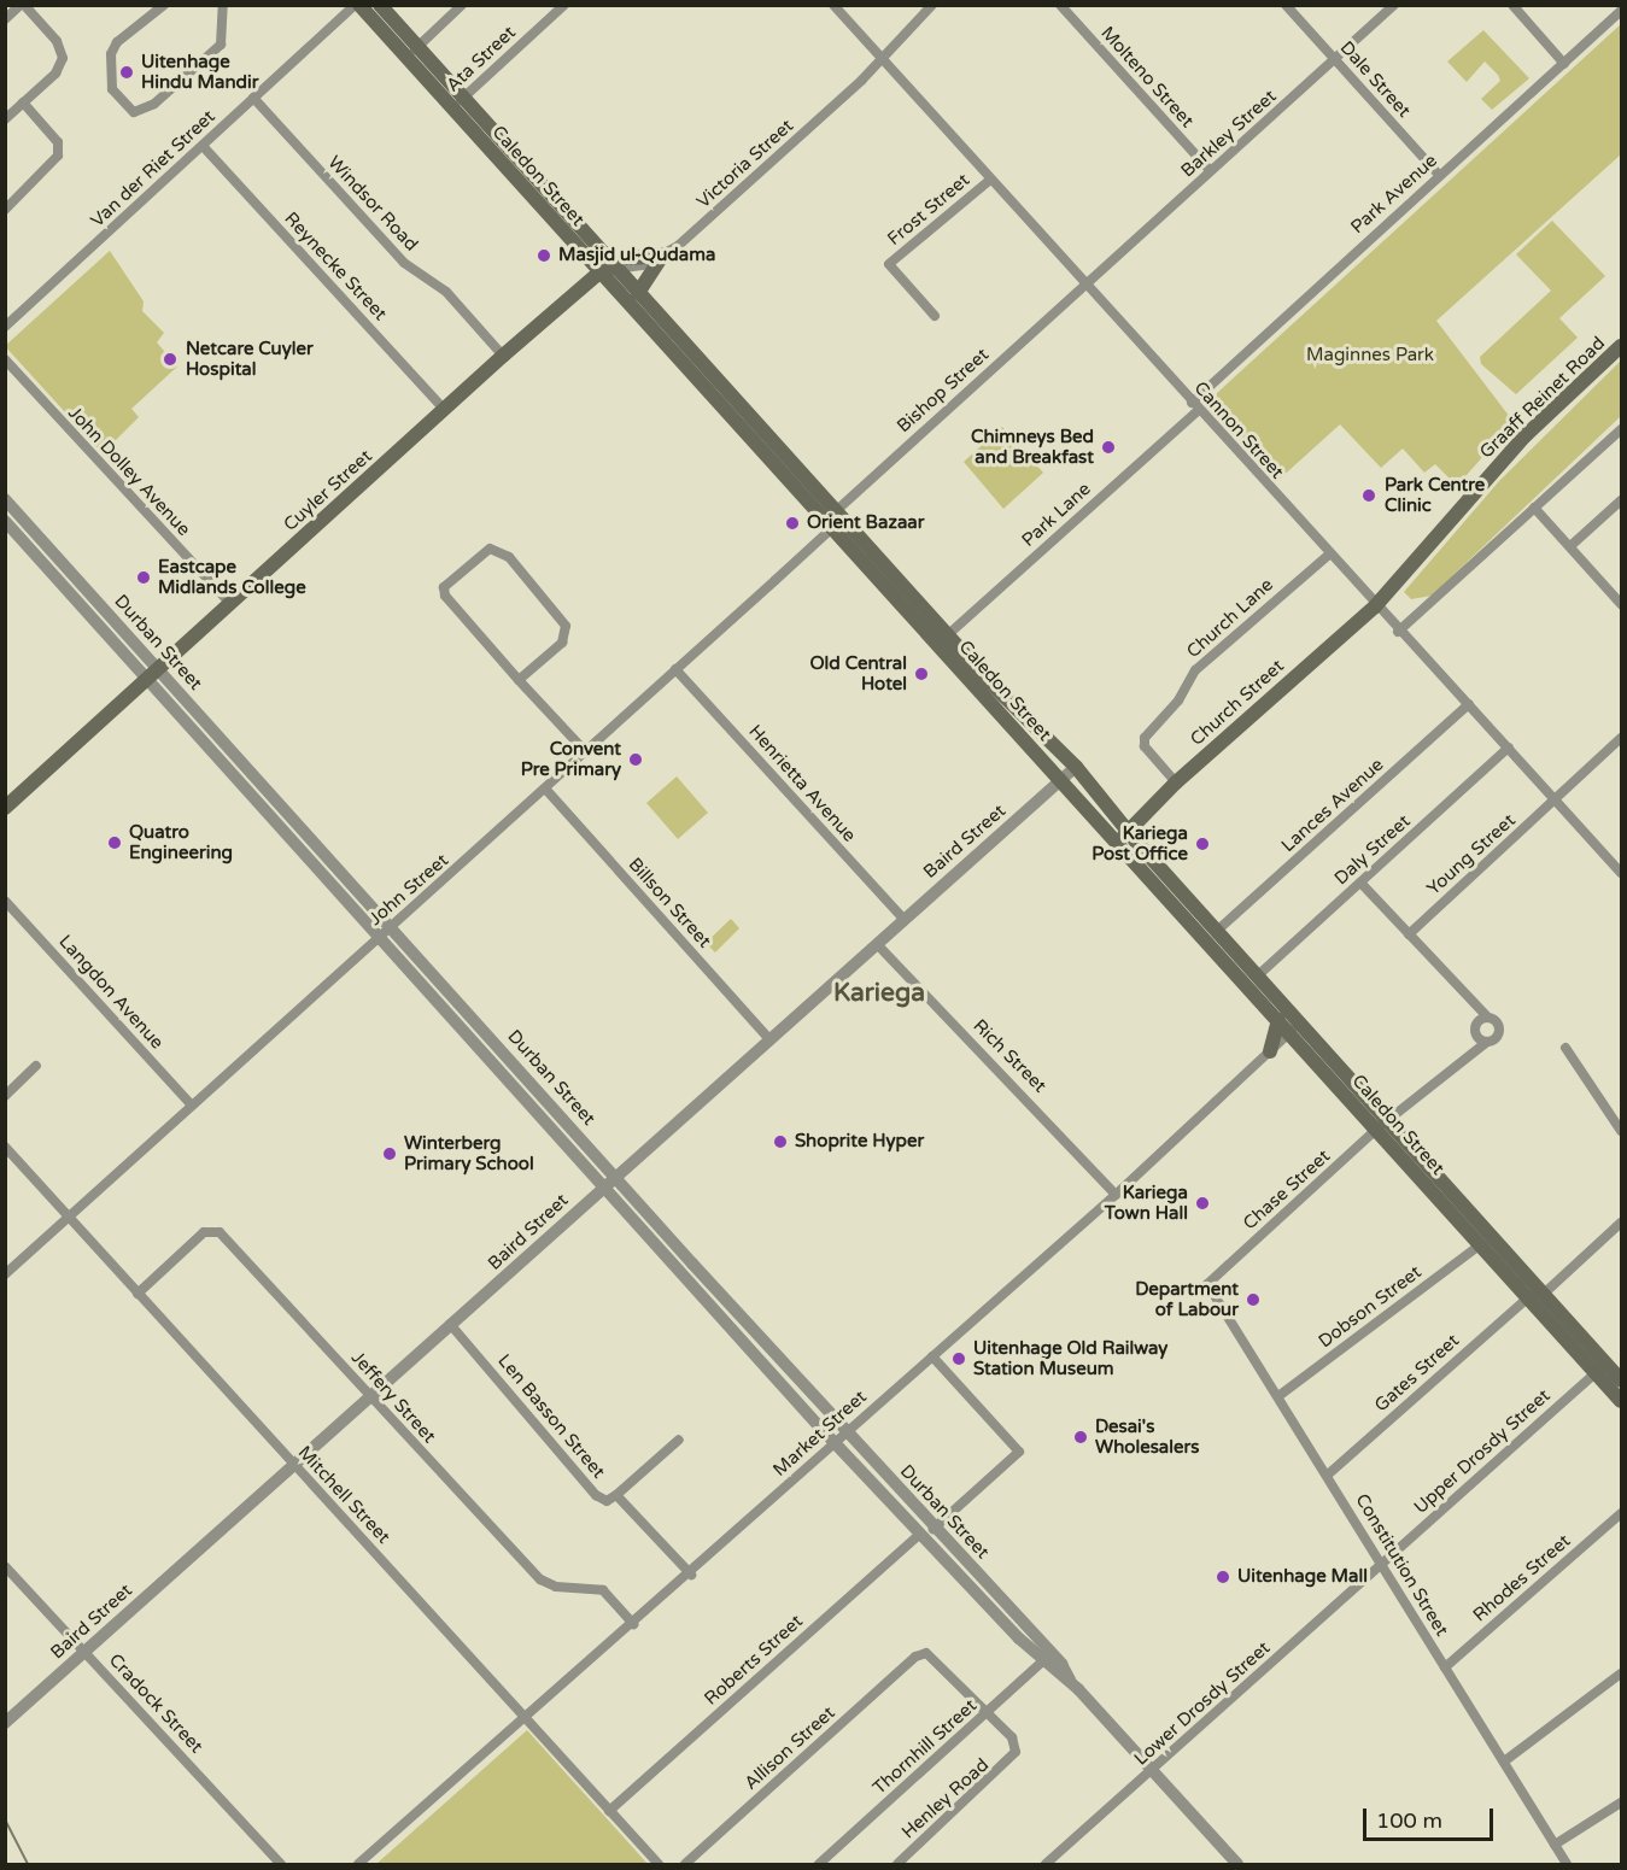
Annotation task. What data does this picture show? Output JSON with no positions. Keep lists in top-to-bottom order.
{
  "streets": {
    "main road": [
      "Caledon Street",
      "Graaff Reinet Road",
      "Cuyler Street",
      "Church Street"
    ],
    "street": [
      "Ata Street",
      "Molteno Street",
      "Dale Street",
      "Barkley Street",
      "Victoria Street",
      "Van der Riet Street",
      "Park Avenue",
      "Windsor Road",
      "Frost Street",
      "Reynecke Street",
      "Bishop Street",
      "Cannon Street",
      "John Dolley Avenue",
      "Park Lane",
      "Church Lane",
      "Durban Street",
      "Henrietta Avenue",
      "Lances Avenue",
      "Baird Street",
      "Daly Street",
      "Young Street",
      "John Street",
      "Billson Street",
      "Langdon Avenue",
      "Rich Street",
      "Chase Street",
      "Dobson Street",
      "Gates Street",
      "Jeffery Street",
      "Len Basson Street",
      "Market Street",
      "Upper Drosdy Street",
      "Mitchell Street",
      "Constitution Street",
      "Rhodes Street",
      "Roberts Street",
      "Cradock Street",
      "Lower Drosdy Street",
      "Thornhill Street",
      "Allison Street",
      "Henley Road"
    ]
  },
  "crossings": [
    ["Ata Street", "Caledon Street"],
    ["Molteno Street", "Barkley Street"],
    ["Dale Street", "Barkley Street"],
    ["Dale Street", "Park Avenue"],
    ["Barkley Street", "Bishop Street"],
    ["Barkley Street", "Cannon Street"],
    ["Victoria Street", "Cannon Street"],
    ["Van der Riet Street", "Caledon Street"],
    ["Van der Riet Street", "Windsor Road"],
    ["Van der Riet Street", "Reynecke Street"],
    ["Caledon Street", "Bishop Street"],
    ["Caledon Street", "Cuyler Street"],
    ["Caledon Street", "Park Lane"],
    ["Caledon Street", "Church Street"],
    ["Caledon Street", "Lances Avenue"],
    ["Caledon Street", "Baird Street"],
    ["Caledon Street", "Daly Street"],
    ["Caledon Street", "John Street"],
    ["Caledon Street", "Chase Street"],
    ["Caledon Street", "Dobson Street"],
    ["Caledon Street", "Gates Street"],
    ["Caledon Street", "Market Street"],
    ["Caledon Street", "Upper Drosdy Street"],
    ["Park Avenue", "Cannon Street"],
    ["Park Avenue", "Park Lane"],
    ["Windsor Road", "Cuyler Street"],
    ["Frost Street", "Cannon Street"],
    ["Reynecke Street", "Cuyler Street"],
    ["Bishop Street", "Cannon Street"],
    ["Graaff Reinet Road", "Cannon Street"],
    ["Graaff Reinet Road", "Church Street"],
    ["Cannon Street", "Park Lane"],
    ["Cannon Street", "Church Lane"],
    ["Cannon Street", "Church Street"],
    ["Cannon Street", "Lances Avenue"],
    ["Cannon Street", "Daly Street"],
    ["Cannon Street", "Young Street"],
    ["John Dolley Avenue", "Cuyler Street"],
    ["Cuyler Street", "Durban Street"],
    ["Church Lane", "Church Street"],
    ["Durban Street", "Baird Street"],
    ["Durban Street", "John Street"],
    ["Durban Street", "Market Street"],
    ["Durban Street", "Roberts Street"],
    ["Durban Street", "Lower Drosdy Street"],
    ["Durban Street", "Thornhill Street"],
    ["Henrietta Avenue", "Baird Street"],
    ["Henrietta Avenue", "John Street"],
    ["Baird Street", "Billson Street"],
    ["Baird Street", "Rich Street"],
    ["Baird Street", "Jeffery Street"],
    ["Baird Street", "Len Basson Street"],
    ["Baird Street", "Mitchell Street"],
    ["Baird Street", "Cradock Street"],
    ["John Street", "Billson Street"],
    ["John Street", "Langdon Avenue"],
    ["John Street", "Mitchell Street"],
    ["Rich Street", "Market Street"],
    ["Chase Street", "Constitution Street"],
    ["Dobson Street", "Constitution Street"],
    ["Gates Street", "Constitution Street"],
    ["Jeffery Street", "Market Street"],
    ["Jeffery Street", "Mitchell Street"],
    ["Len Basson Street", "Market Street"],
    ["Market Street", "Mitchell Street"],
    ["Upper Drosdy Street", "Constitution Street"],
    ["Upper Drosdy Street", "Lower Drosdy Street"],
    ["Mitchell Street", "Roberts Street"],
    ["Constitution Street", "Rhodes Street"],
    ["Constitution Street", "Lower Drosdy Street"],
    ["Thornhill Street", "Allison Street"],
    ["Thornhill Street", "Henley Road"],
    ["Allison Street", "Henley Road"]
  ],
  "districts": ["Kariega"],
  "parks": ["Maginnes Park"],
  "places": [
    "Uitenhage Hindu Mandir",
    "Masjid ul-Qudama",
    "Netcare Cuyler Hospital",
    "Chimneys Bed and Breakfast",
    "Park Centre Clinic",
    "Orient Bazaar",
    "Eastcape Midlands College",
    "Old Central Hotel",
    "Convent Pre Primary",
    "Quatro Engineering",
    "Kariega Post Office",
    "Shoprite Hyper",
    "Winterberg Primary School",
    "Kariega Town Hall",
    "Department of Labour",
    "Uitenhage Old Railway Station Museum",
    "Desai's Wholesalers",
    "Uitenhage Mall"
  ],
  "scale_bar": "100 m"
}
